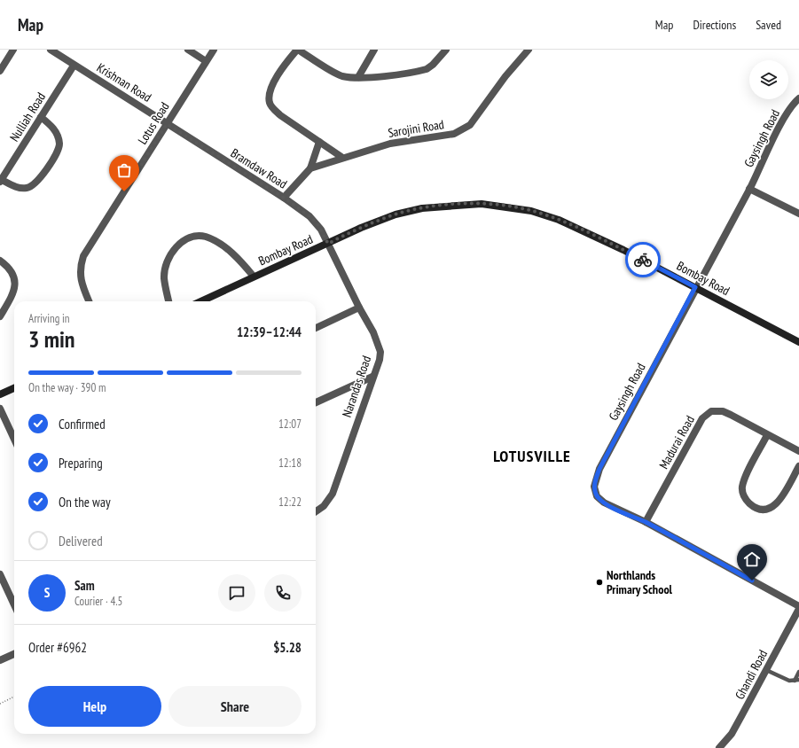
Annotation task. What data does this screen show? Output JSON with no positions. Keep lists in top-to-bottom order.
{
  "streets": {
    "street": [
      "Krishnan Road",
      "Nulliah Road",
      "Lotus Road",
      "Sarojini Road",
      "Gaysingh Road",
      "Bramdaw Road",
      "Bombay Road",
      "Narandas Road",
      "Madurai Road",
      "Ghandi Road"
    ]
  },
  "crossings": [
    ["Krishnan Road", "Nulliah Road"],
    ["Krishnan Road", "Lotus Road"],
    ["Krishnan Road", "Bramdaw Road"],
    ["Lotus Road", "Bramdaw Road"],
    ["Sarojini Road", "Bramdaw Road"],
    ["Gaysingh Road", "Bombay Road"],
    ["Gaysingh Road", "Madurai Road"],
    ["Bramdaw Road", "Bombay Road"],
    ["Bramdaw Road", "Narandas Road"],
    ["Bombay Road", "Narandas Road"]
  ],
  "districts": ["LOTUSVILLE"],
  "places": ["Northlands Primary School"],
  "page": {
    "header": "Map",
    "nav": ["Map", "Directions", "Saved"],
    "heading": ["3 min", "Arriving in", "12:39–12:44"],
    "panel": [
      "Sam",
      "Courier · 4.5",
      "Order #6962",
      "$5.28"
    ],
    "bar": "On the way · 390 m",
    "list": [
      ["Confirmed", "12:07"],
      ["Preparing", "12:18"],
      ["On the way", "12:22"],
      "Delivered"
    ],
    "round": "S",
    "buttons": ["Help", "Share"]
  }
}
